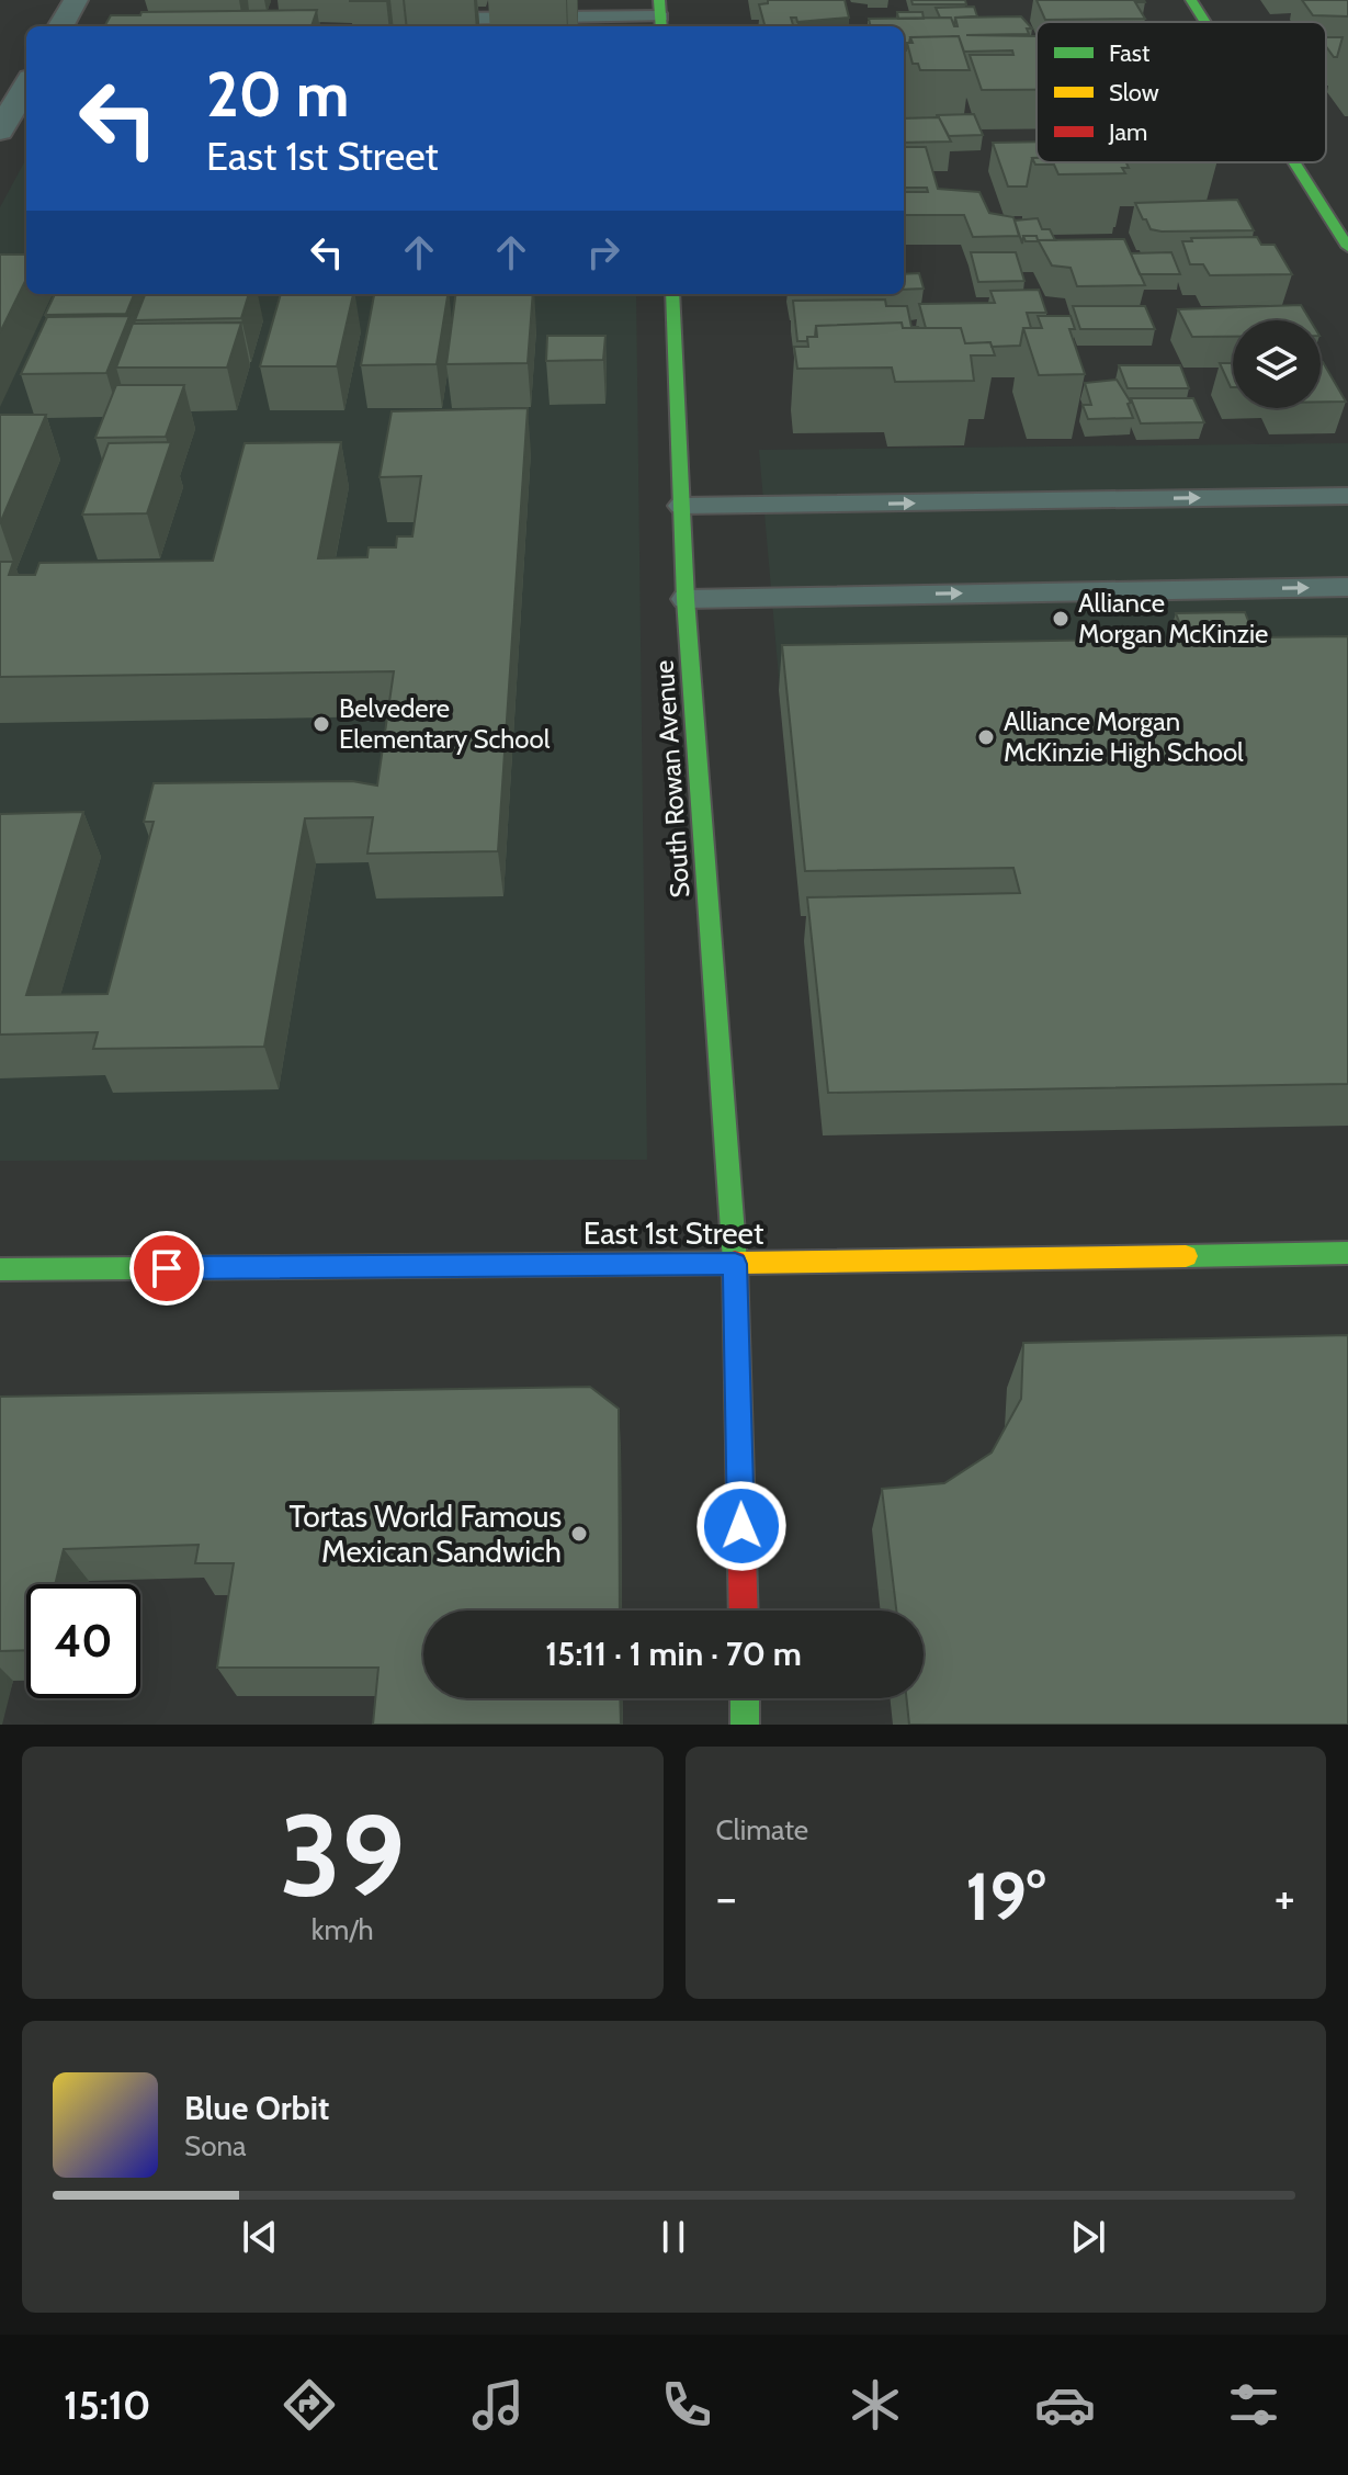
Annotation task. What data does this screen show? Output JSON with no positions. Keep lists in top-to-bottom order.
{
  "streets": {
    "street": ["South Rowan Avenue", "East 1st Street"]
  },
  "crossings": [
    ["South Rowan Avenue", "East 1st Street"]
  ],
  "places": [
    "Alliance Morgan McKinzie",
    "Belvedere Elementary School",
    "Alliance Morgan McKinzie High School",
    "Tortas World Famous Mexican Sandwich"
  ],
  "legend": ["Fast", "Slow", "Jam"],
  "page": {
    "turn": ["20 m", "East 1st Street"],
    "limit": "40",
    "trip": "15:11 · 1 min · 70 m",
    "tile": [
      ["39", "km/h"],
      "Climate"
    ],
    "heat": ["−", "19°", "+"],
    "song": ["Blue Orbit", "Sona"],
    "tabs": "15:10"
  }
}
